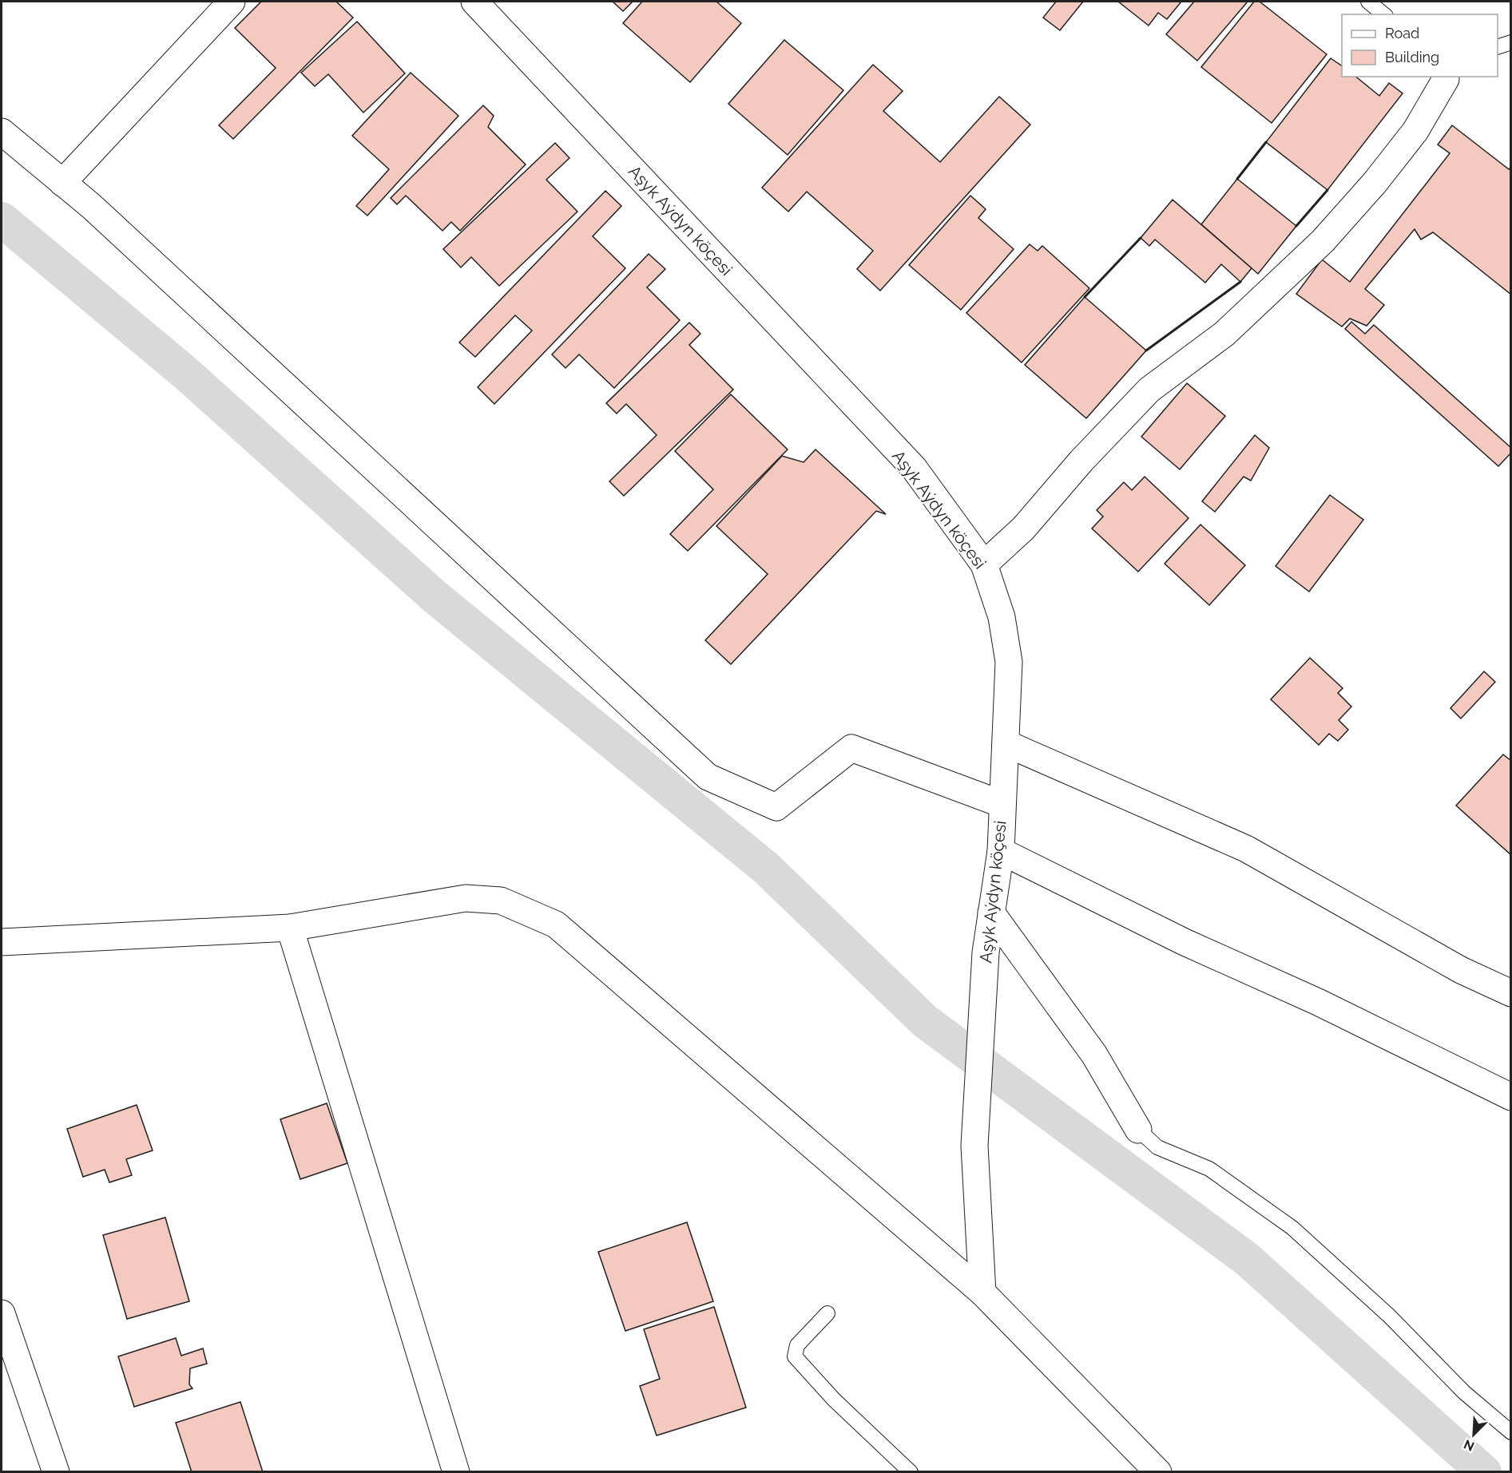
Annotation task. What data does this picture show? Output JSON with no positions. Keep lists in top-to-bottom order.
{
  "streets": {
    "street": ["Aşyk Aýdyn köçesi"]
  },
  "legend": ["Road", "Building"],
  "north": "bottom left"
}
